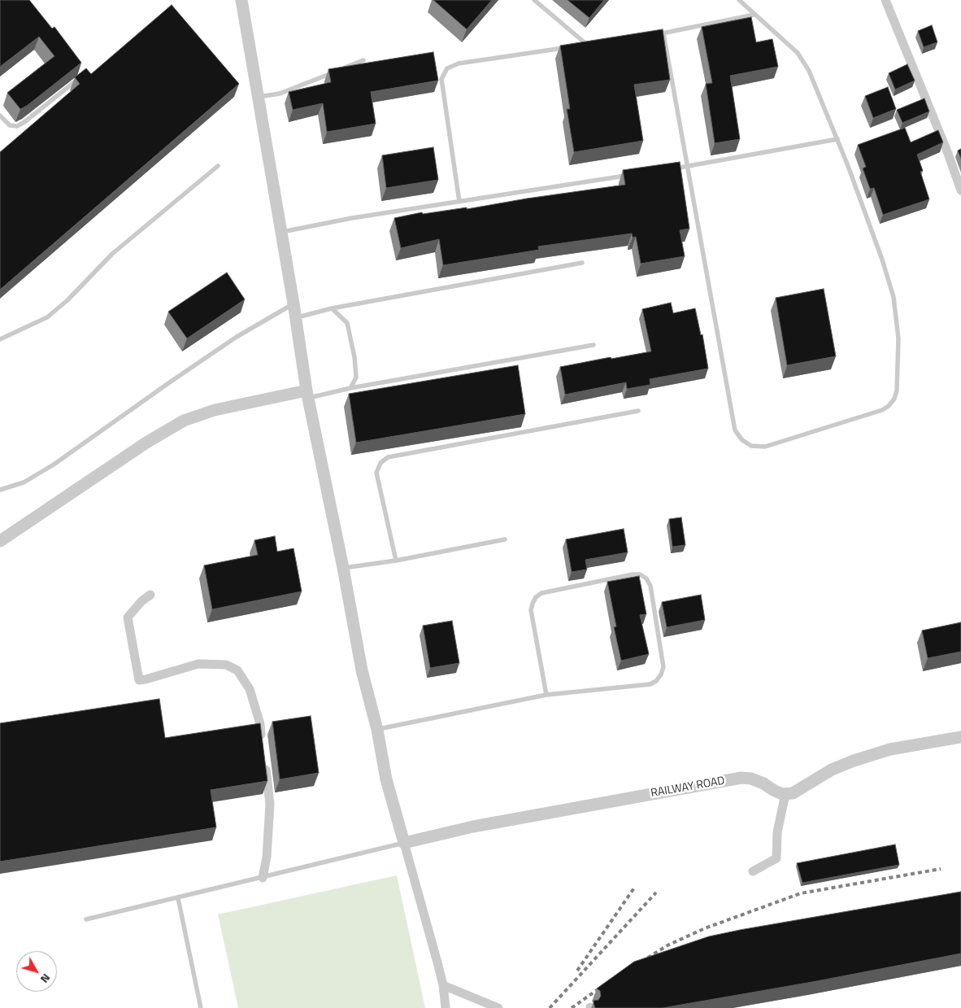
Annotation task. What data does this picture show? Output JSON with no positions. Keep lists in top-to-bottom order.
{
  "streets": {
    "street": ["RAILWAY ROAD"]
  },
  "north": "bottom right"
}
